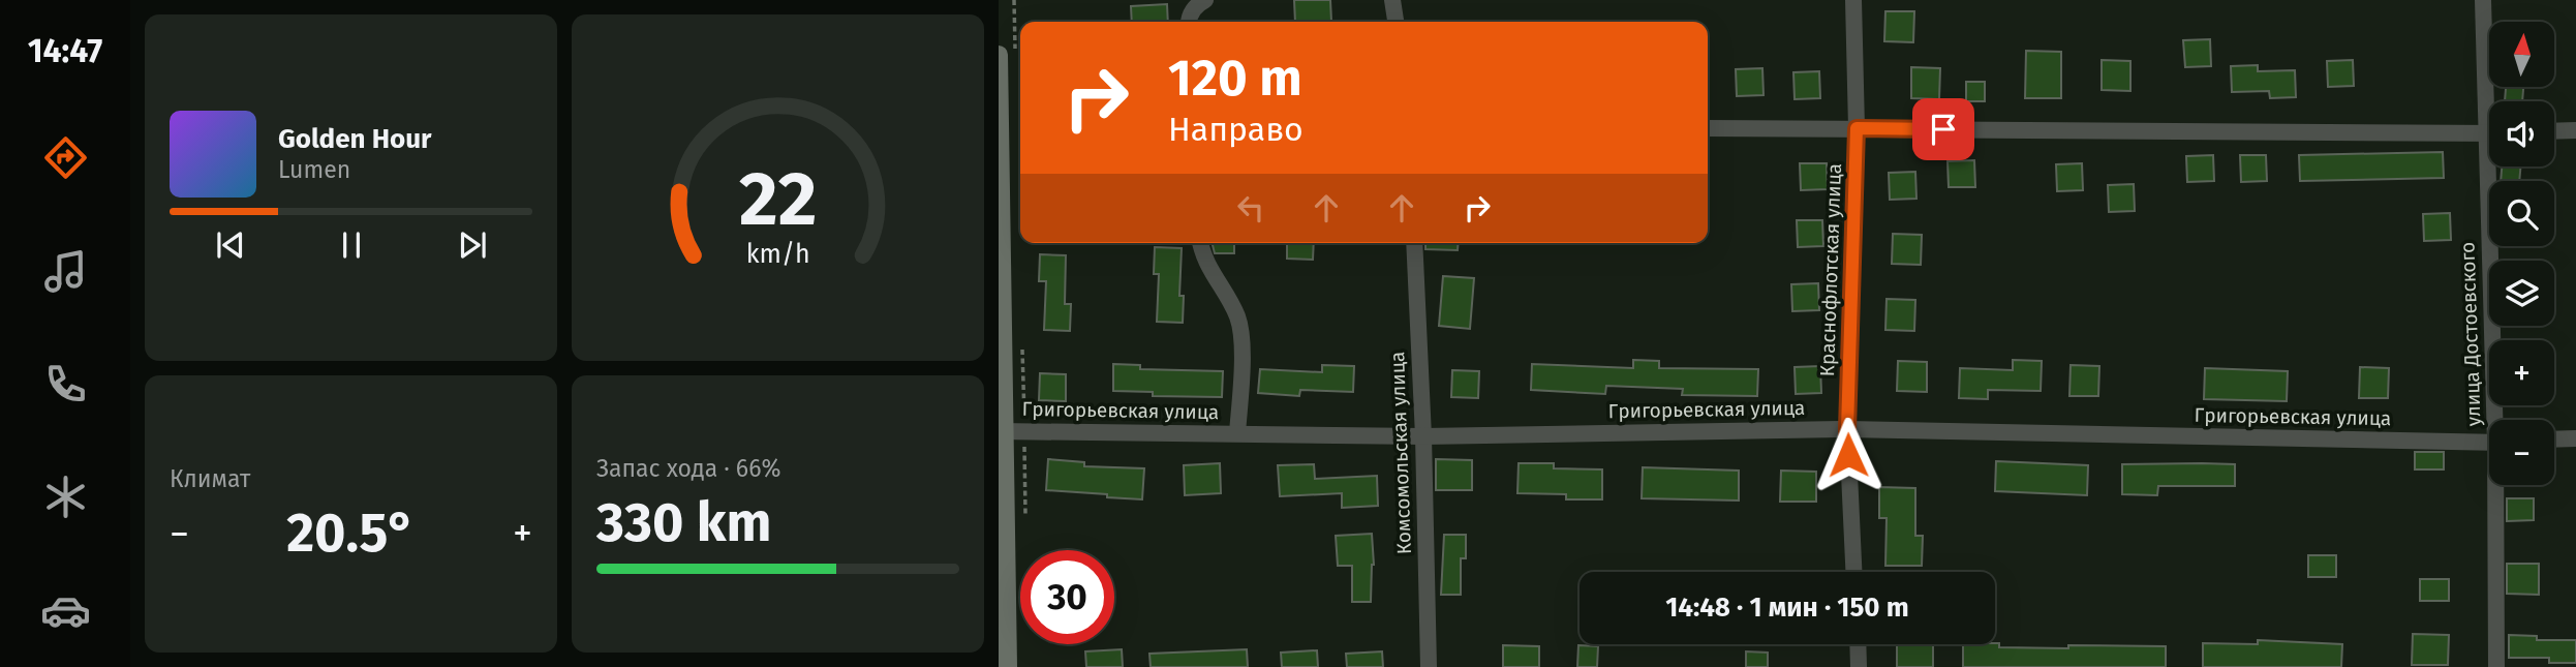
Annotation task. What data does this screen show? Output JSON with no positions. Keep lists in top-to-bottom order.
{
  "streets": {
    "street": [
      "Краснофлотская улица",
      "улица Достоевского",
      "Григорьевская улица",
      "Комсомольская улица"
    ]
  },
  "crossings": [
    ["Краснофлотская улица", "Григорьевская улица"],
    ["Григорьевская улица", "Комсомольская улица"]
  ],
  "north": "top",
  "page": {
    "tabs": "14:47",
    "map_buttons": ["+", "−"],
    "turn": ["120 m", "Направо"],
    "song": ["Golden Hour", "Lumen"],
    "tile": [
      "Климат",
      ["Запас хода · 66%", "330 km"]
    ],
    "heat": ["−", "20.5°", "+"],
    "limit": "30",
    "trip": "14:48 · 1 мин · 150 m",
    "gauge": ["22", "km/h"]
  }
}
